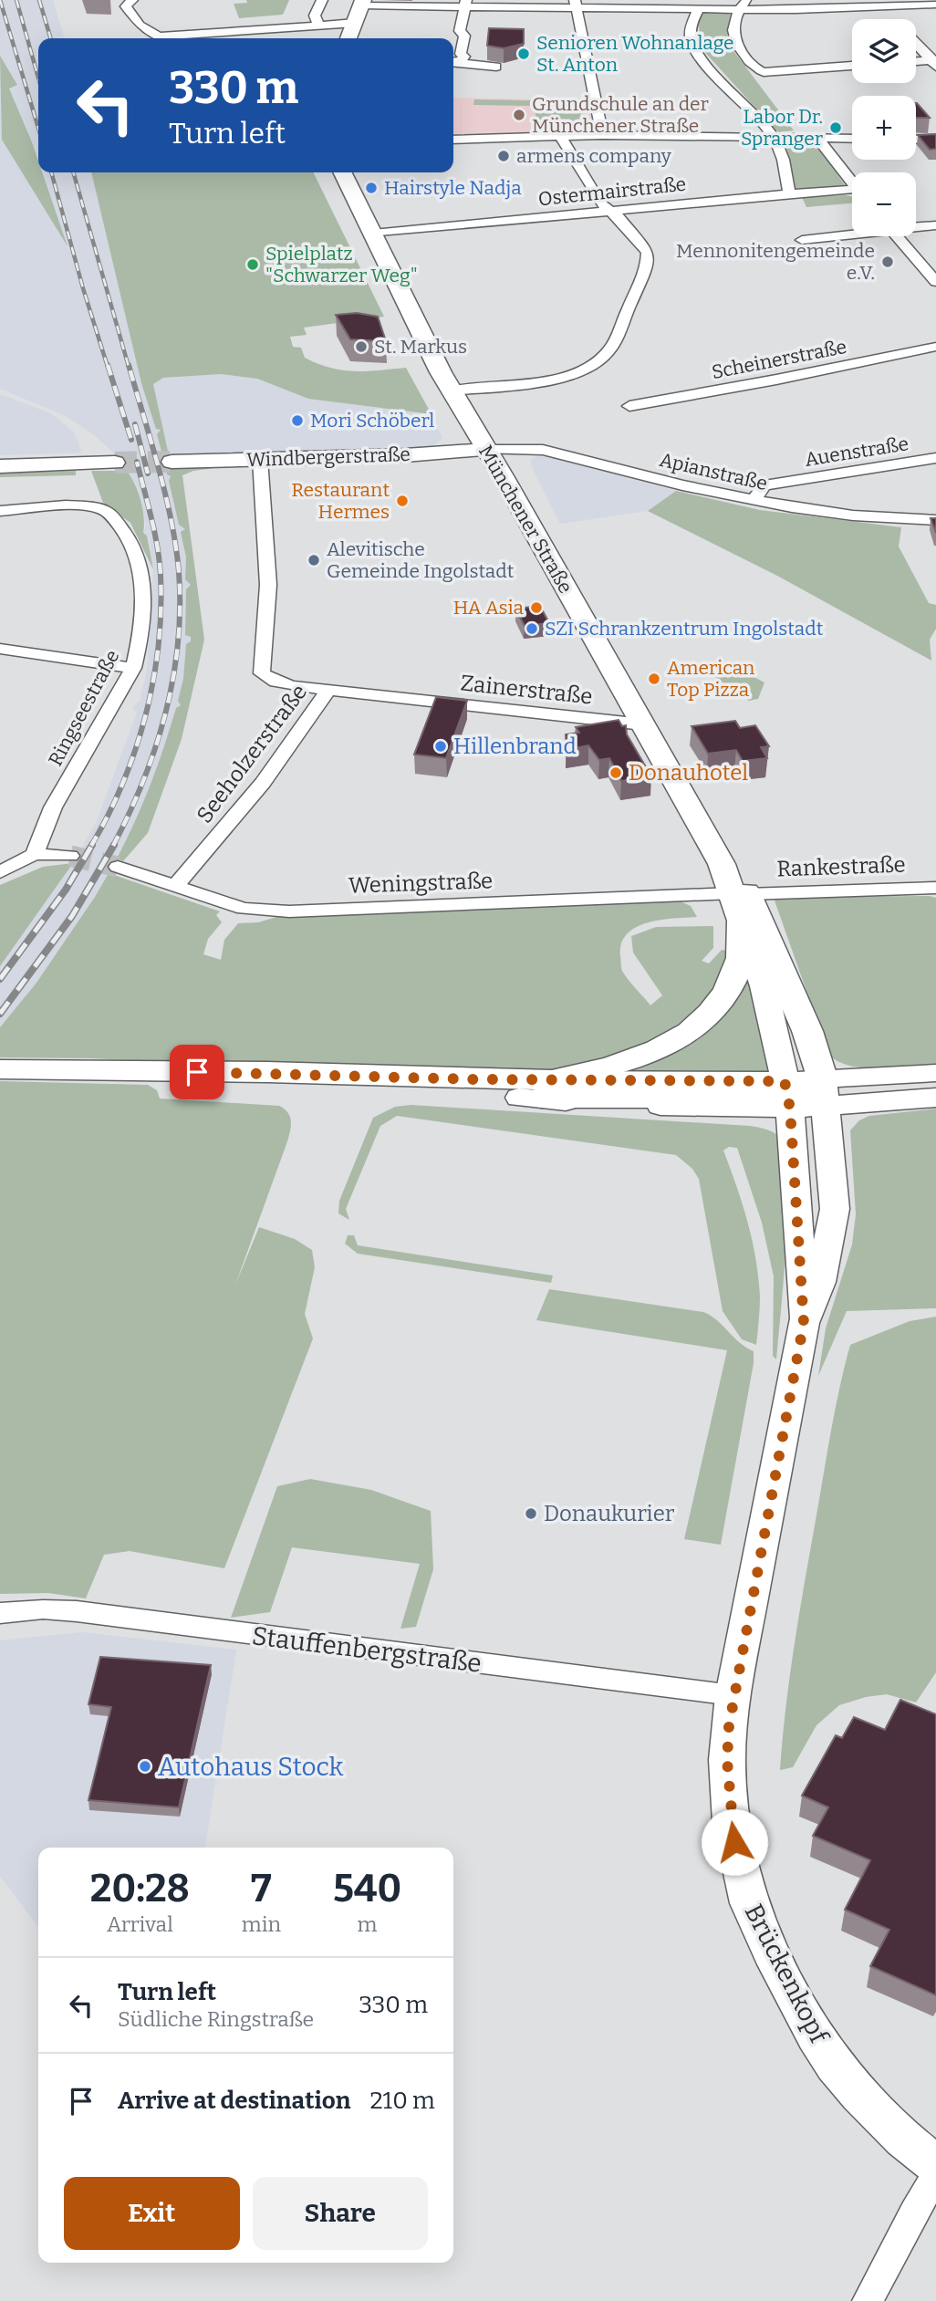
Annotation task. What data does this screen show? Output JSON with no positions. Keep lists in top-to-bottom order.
{
  "streets": {
    "main road": ["Münchener Straße"],
    "street": [
      "Ostermairstraße",
      "Scheinerstraße",
      "Auenstraße",
      "Windbergerstraße",
      "Apianstraße",
      "Zainerstraße",
      "Ringseestraße",
      "Seeholzerstraße",
      "Rankestraße",
      "Weningstraße",
      "Stauffenbergstraße",
      "Brückenkopf"
    ]
  },
  "crossings": [
    ["Ostermairstraße", "Münchener Straße"],
    ["Auenstraße", "Apianstraße"],
    ["Windbergerstraße", "Apianstraße"],
    ["Windbergerstraße", "Münchener Straße"],
    ["Windbergerstraße", "Seeholzerstraße"],
    ["Apianstraße", "Münchener Straße"],
    ["Münchener Straße", "Zainerstraße"],
    ["Münchener Straße", "Rankestraße"],
    ["Münchener Straße", "Weningstraße"],
    ["Münchener Straße", "Brückenkopf"],
    ["Zainerstraße", "Seeholzerstraße"],
    ["Seeholzerstraße", "Weningstraße"],
    ["Rankestraße", "Weningstraße"],
    ["Stauffenbergstraße", "Brückenkopf"]
  ],
  "places": [
    "Senioren Wohnanlage St. Anton",
    "Grundschule an der Münchener Straße",
    "Labor Dr. Spranger",
    "armens company",
    "Hairstyle Nadja",
    "Mennonitengemeinde e.V.",
    "Spielplatz \"Schwarzer Weg\"",
    "St. Markus",
    "Mori Schöberl",
    "Restaurant Hermes",
    "Alevitische Gemeinde Ingolstadt",
    "HA Asia",
    "SZI Schrankzentrum Ingolstadt",
    "American Top Pizza",
    "Hillenbrand",
    "Donauhotel",
    "Donaukurier",
    "Autohaus Stock"
  ],
  "page": {
    "map_buttons": ["+", "−"],
    "turn": ["330 m", "Turn left"],
    "eta": [
      "20:28",
      "Arrival",
      "7",
      "min",
      "540",
      "m"
    ],
    "list": [
      {
        "name": "Turn left",
        "note": "Südliche Ringstraße",
        "value": "330 m"
      },
      {
        "name": "Arrive at destination",
        "value": "210 m"
      }
    ],
    "buttons": ["Exit", "Share"]
  }
}
